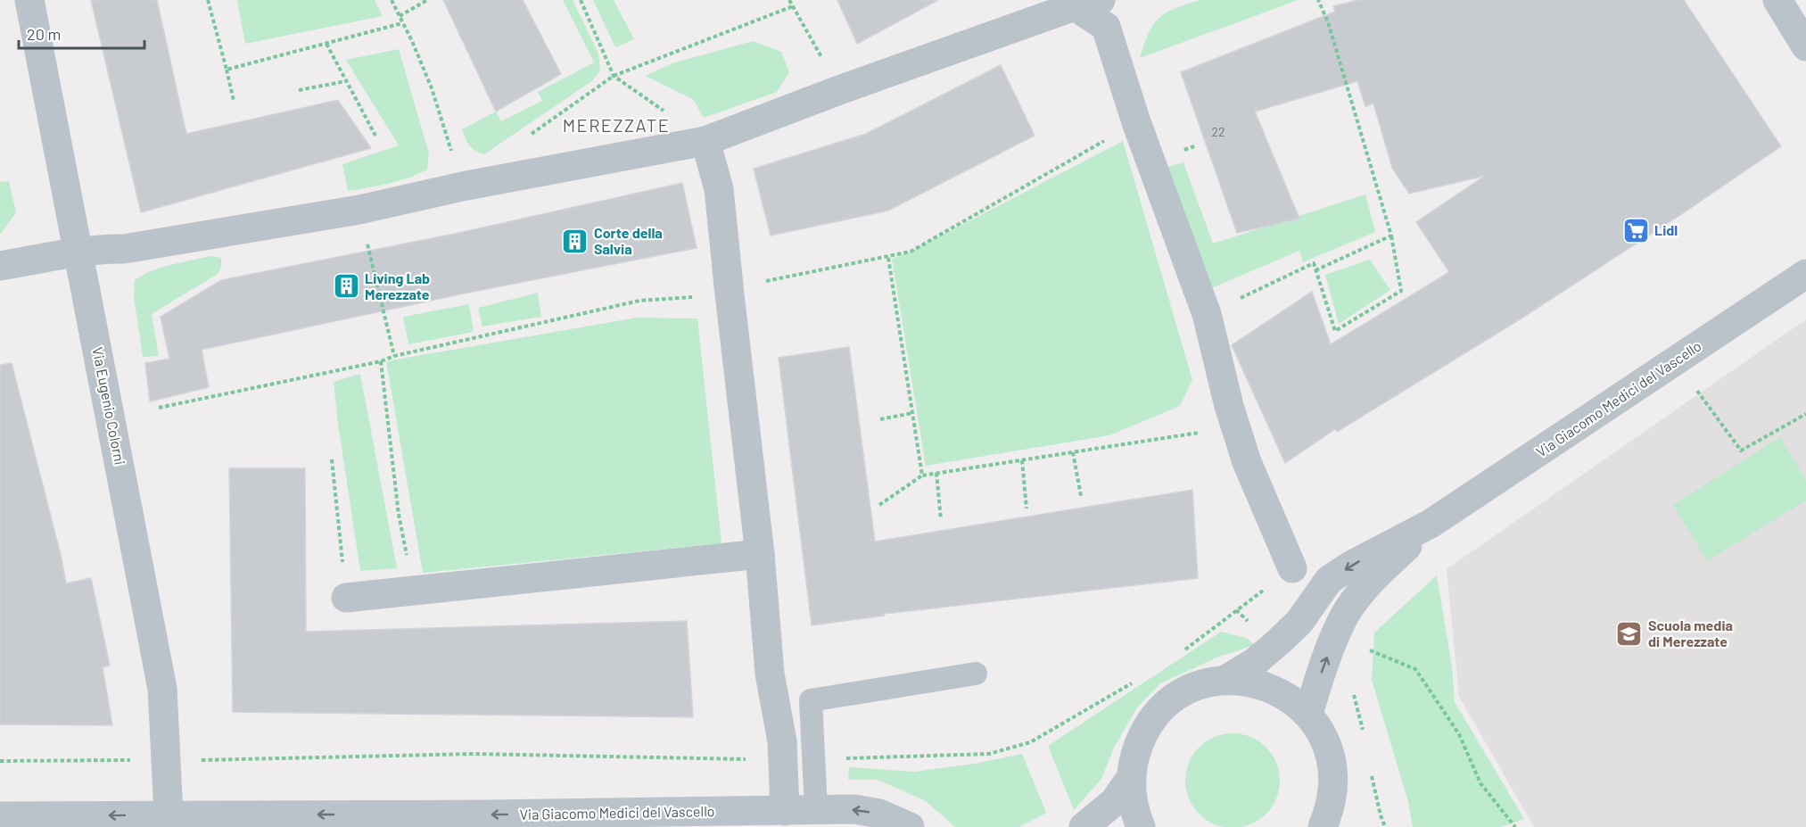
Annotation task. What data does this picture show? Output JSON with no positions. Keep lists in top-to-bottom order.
{
  "streets": {
    "street": ["Via Giacomo Medici del Vascello", "Via Eugenio Colorni"]
  },
  "crossings": [
    ["Via Giacomo Medici del Vascello", "Via Eugenio Colorni"]
  ],
  "districts": ["MEREZZATE"],
  "places": {
    "supermarket": ["Lidl"],
    "building": ["Corte della Salvia", "Living Lab Merezzate"],
    "school or university": ["Scuola media di Merezzate"]
  },
  "house_numbers": ["22"],
  "scale_bar": "20 m"
}
